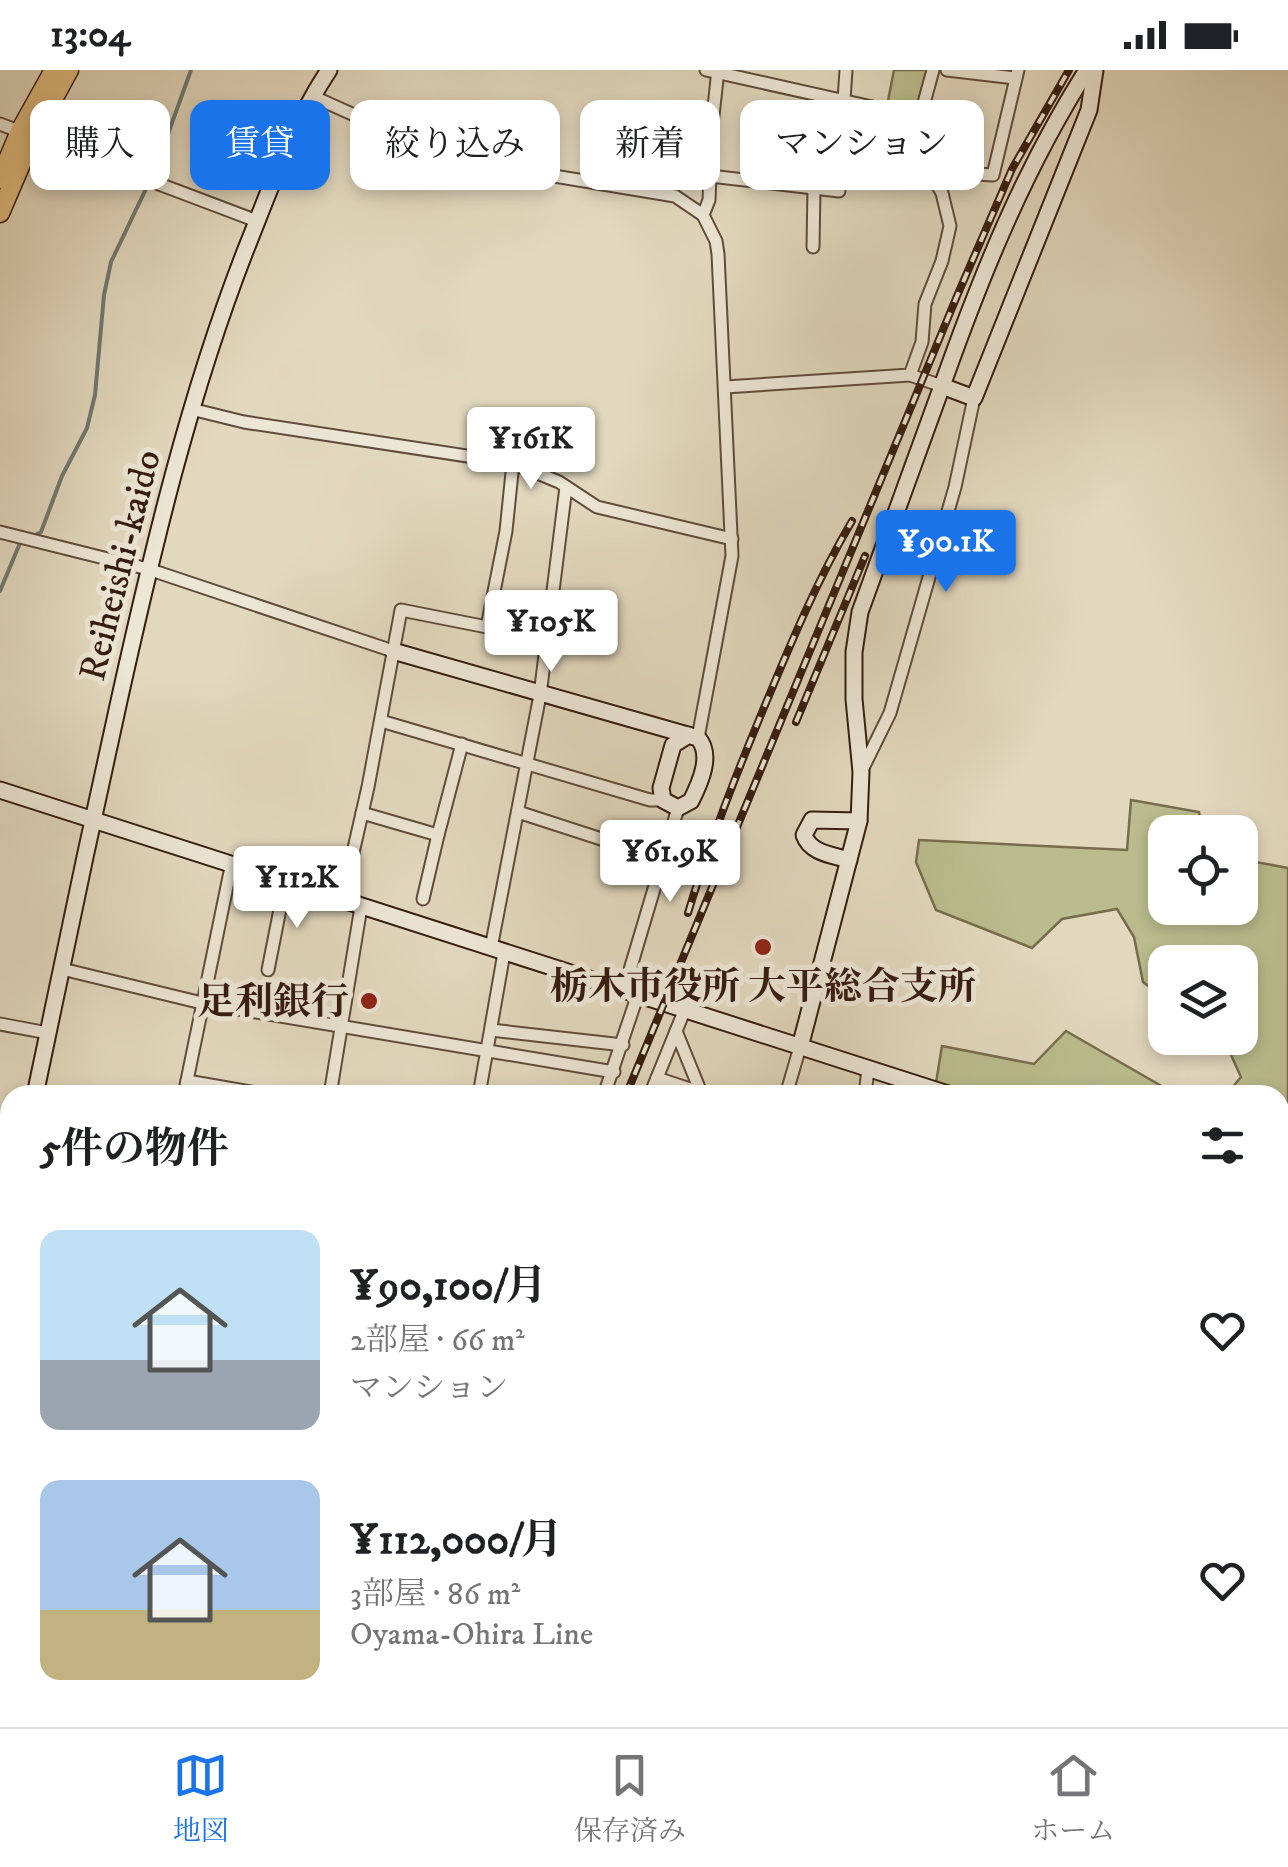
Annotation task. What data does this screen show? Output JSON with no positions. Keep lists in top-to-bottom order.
{
  "streets": {
    "street": ["Reiheishi-kaido"]
  },
  "places": ["栃木市役所 大平総合支所", "足利銀行"],
  "page": {
    "status": "13:04",
    "chip": [
      "購入",
      "賃貸",
      "絞り込み",
      "新着",
      "マンション"
    ],
    "price": [
      "¥161K",
      "¥90.1K",
      "¥105K",
      "¥61.9K",
      "¥112K"
    ],
    "heading": "5件の物件",
    "list": [
      {
        "name": "¥90,100/月",
        "note": "2部屋 · 66 m² · マンション"
      },
      {
        "name": "¥112,000/月",
        "note": "3部屋 · 86 m² · Oyama-Ohira Line"
      }
    ],
    "tabs": ["地図", "保存済み", "ホーム"]
  }
}
